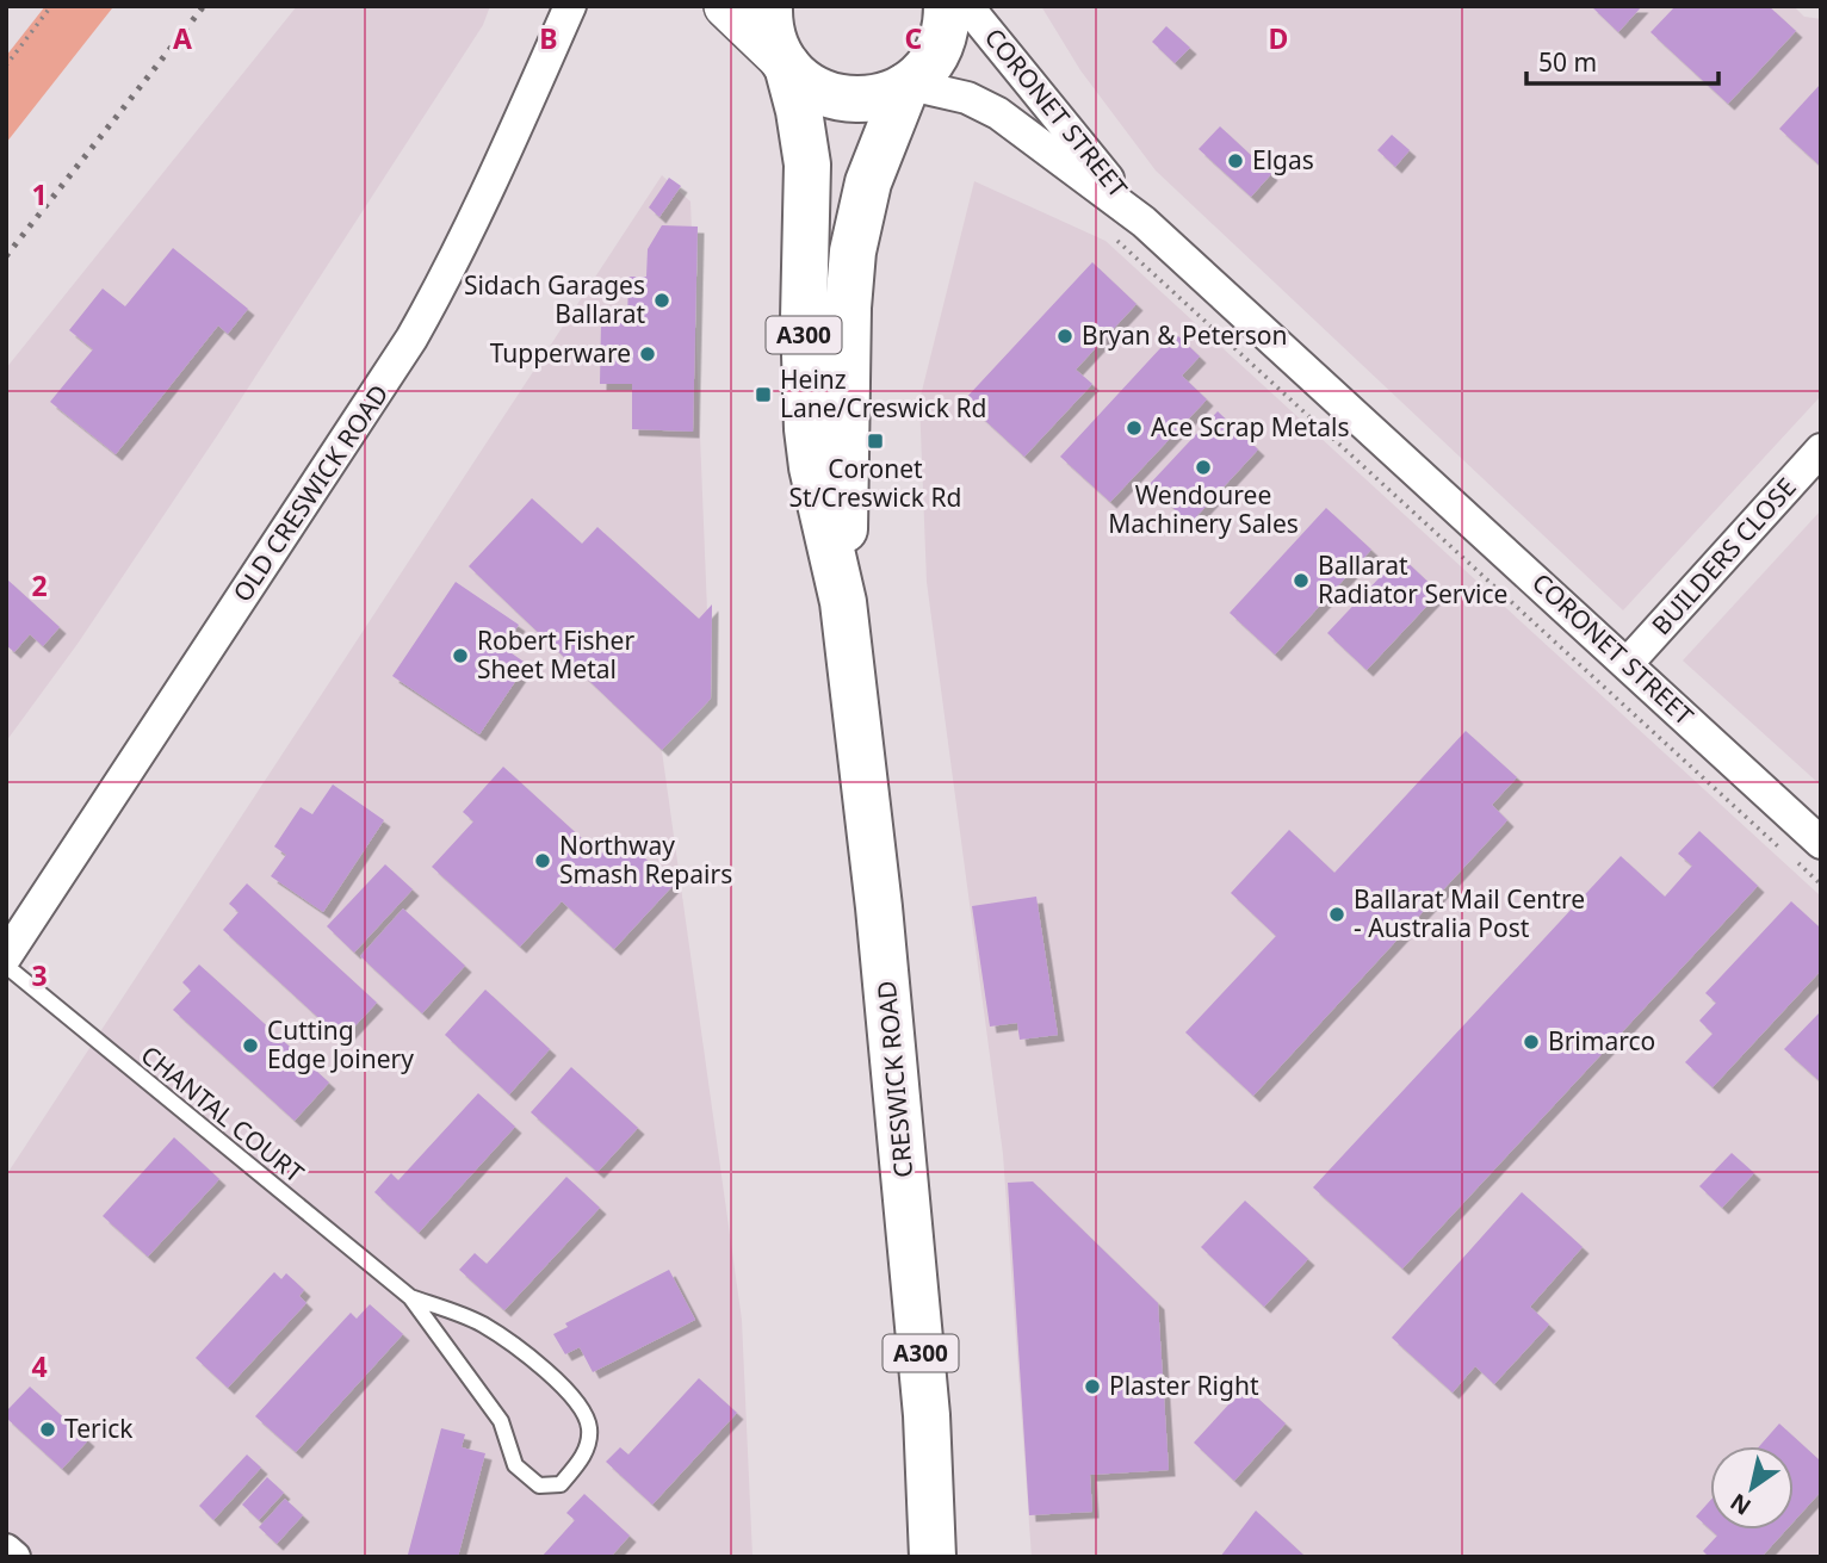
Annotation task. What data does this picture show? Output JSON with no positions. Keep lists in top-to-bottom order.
{
  "streets": {
    "highway": ["A300", "CRESWICK ROAD"],
    "street": ["CORONET STREET", "OLD CRESWICK ROAD", "BUILDERS CLOSE"],
    "lane": ["CHANTAL COURT"]
  },
  "crossings": [
    ["CORONET STREET", "A300"],
    ["CORONET STREET", "BUILDERS CLOSE"],
    ["CORONET STREET", "CRESWICK ROAD"],
    ["A300", "CRESWICK ROAD"]
  ],
  "places": {
    "other": [
      "Elgas",
      "Sidach Garages Ballarat",
      "Bryan & Peterson",
      "Tupperware",
      "Ace Scrap Metals",
      "Wendouree Machinery Sales",
      "Ballarat Radiator Service",
      "Robert Fisher Sheet Metal",
      "Northway Smash Repairs",
      "Ballarat Mail Centre - Australia Post",
      "Brimarco",
      "Cutting Edge Joinery",
      "Plaster Right",
      "Terick"
    ],
    "transit": ["Heinz Lane/Creswick Rd", "Coronet St/Creswick Rd"]
  },
  "scale_bar": "50 m",
  "north": "bottom left",
  "grid": {
    "columns": [
      "A",
      "B",
      "C",
      "D"
    ],
    "rows": [
      "1",
      "2",
      "3",
      "4"
    ]
  }
}
